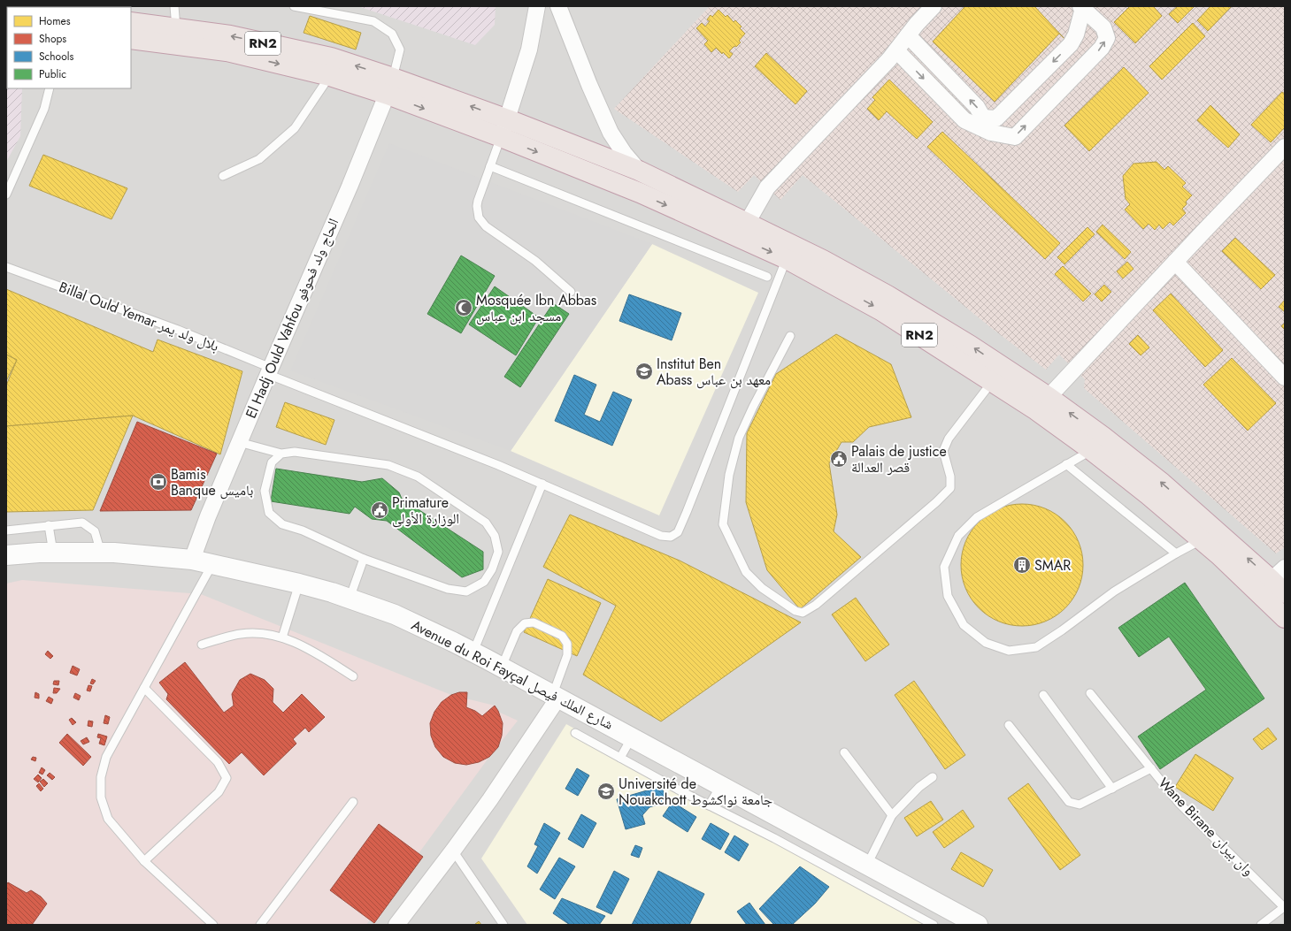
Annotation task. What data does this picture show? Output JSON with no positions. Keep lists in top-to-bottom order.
{
  "streets": {
    "highway": ["RN2"],
    "street": ["El Hadj Ould Vahfou الحاج ولد فحوفو", "Avenue du Roi Fayçal شارع الملك فيصل"],
    "lane": ["Billal Ould Yemar بلال ولد يمر", "Wane Birane وان بيران"]
  },
  "crossings": [
    ["RN2", "Billal Ould Yemar بلال ولد يمر"],
    ["RN2", "El Hadj Ould Vahfou الحاج ولد فحوفو"],
    ["Billal Ould Yemar بلال ولد يمر", "El Hadj Ould Vahfou الحاج ولد فحوفو"],
    ["El Hadj Ould Vahfou الحاج ولد فحوفو", "Avenue du Roi Fayçal شارع الملك فيصل"]
  ],
  "places": {
    "mosque": ["Mosquée Ibn Abbas مسجد ابن عباس"],
    "school or university": ["Institut Ben Abass معهد بن عباس", "Université de Nouakchott جامعة نواكشوط"],
    "public building": ["Palais de justice قصر العدالة", "Primature الوزارة الأولى"],
    "bank": ["Bamis Banque باميس"],
    "building": ["SMAR"]
  },
  "legend": [
    "Homes",
    "Shops",
    "Schools",
    "Public"
  ]
}
